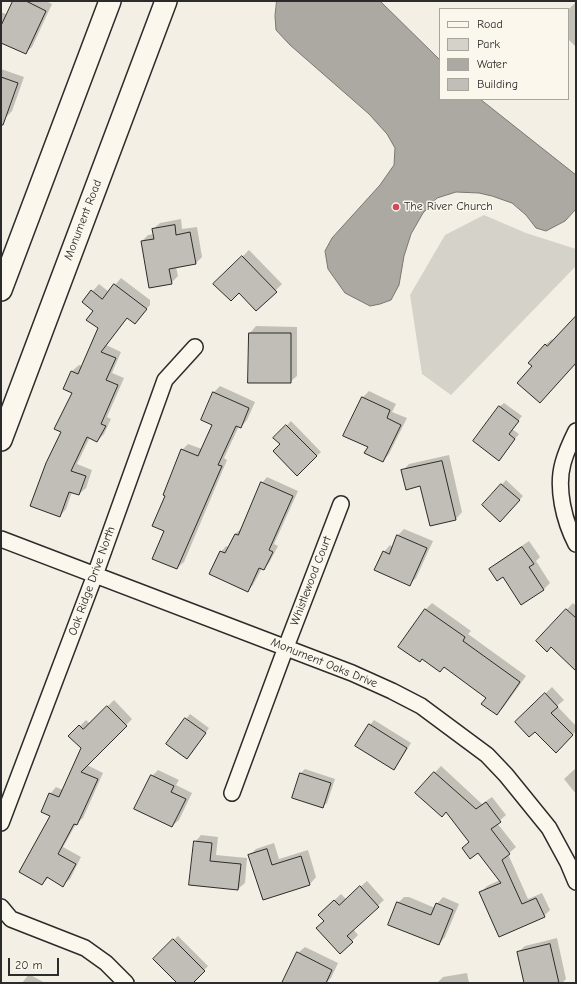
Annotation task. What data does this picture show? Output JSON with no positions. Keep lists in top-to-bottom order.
{
  "streets": {
    "main road": ["Monument Road"],
    "street": ["Oak Ridge Drive North", "Whistlewood Court", "Monument Oaks Drive"]
  },
  "crossings": [
    ["Oak Ridge Drive North", "Monument Oaks Drive"],
    ["Whistlewood Court", "Monument Oaks Drive"]
  ],
  "places": ["The River Church"],
  "legend": [
    "Road",
    "Park",
    "Water",
    "Building"
  ],
  "scale_bar": "20 m"
}
